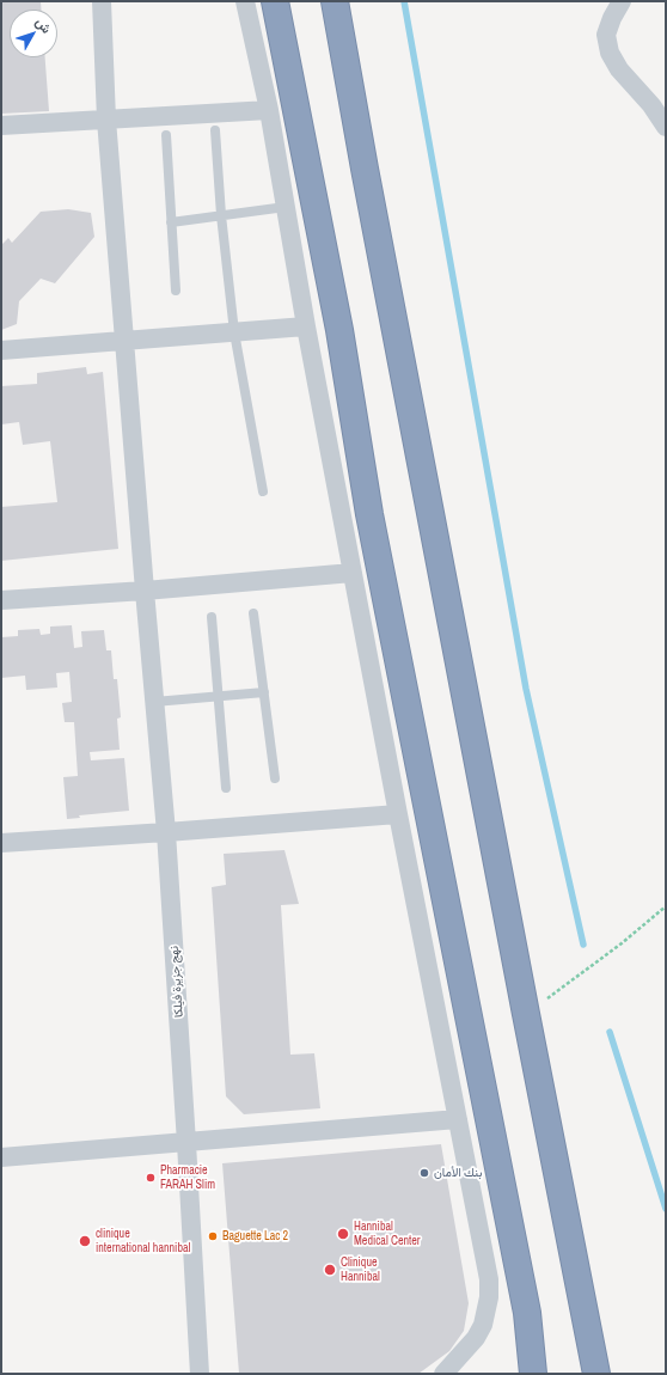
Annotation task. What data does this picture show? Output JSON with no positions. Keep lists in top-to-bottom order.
{
  "streets": {
    "street": ["نهج جزيرة فيلكا"]
  },
  "places": [
    "بنك الأمان",
    "Pharmacie FARAH Slim",
    "Hannibal Medical Center",
    "Baguette Lac 2",
    "clinique international hannibal",
    "Clinique Hannibal"
  ],
  "north": "top right"
}
